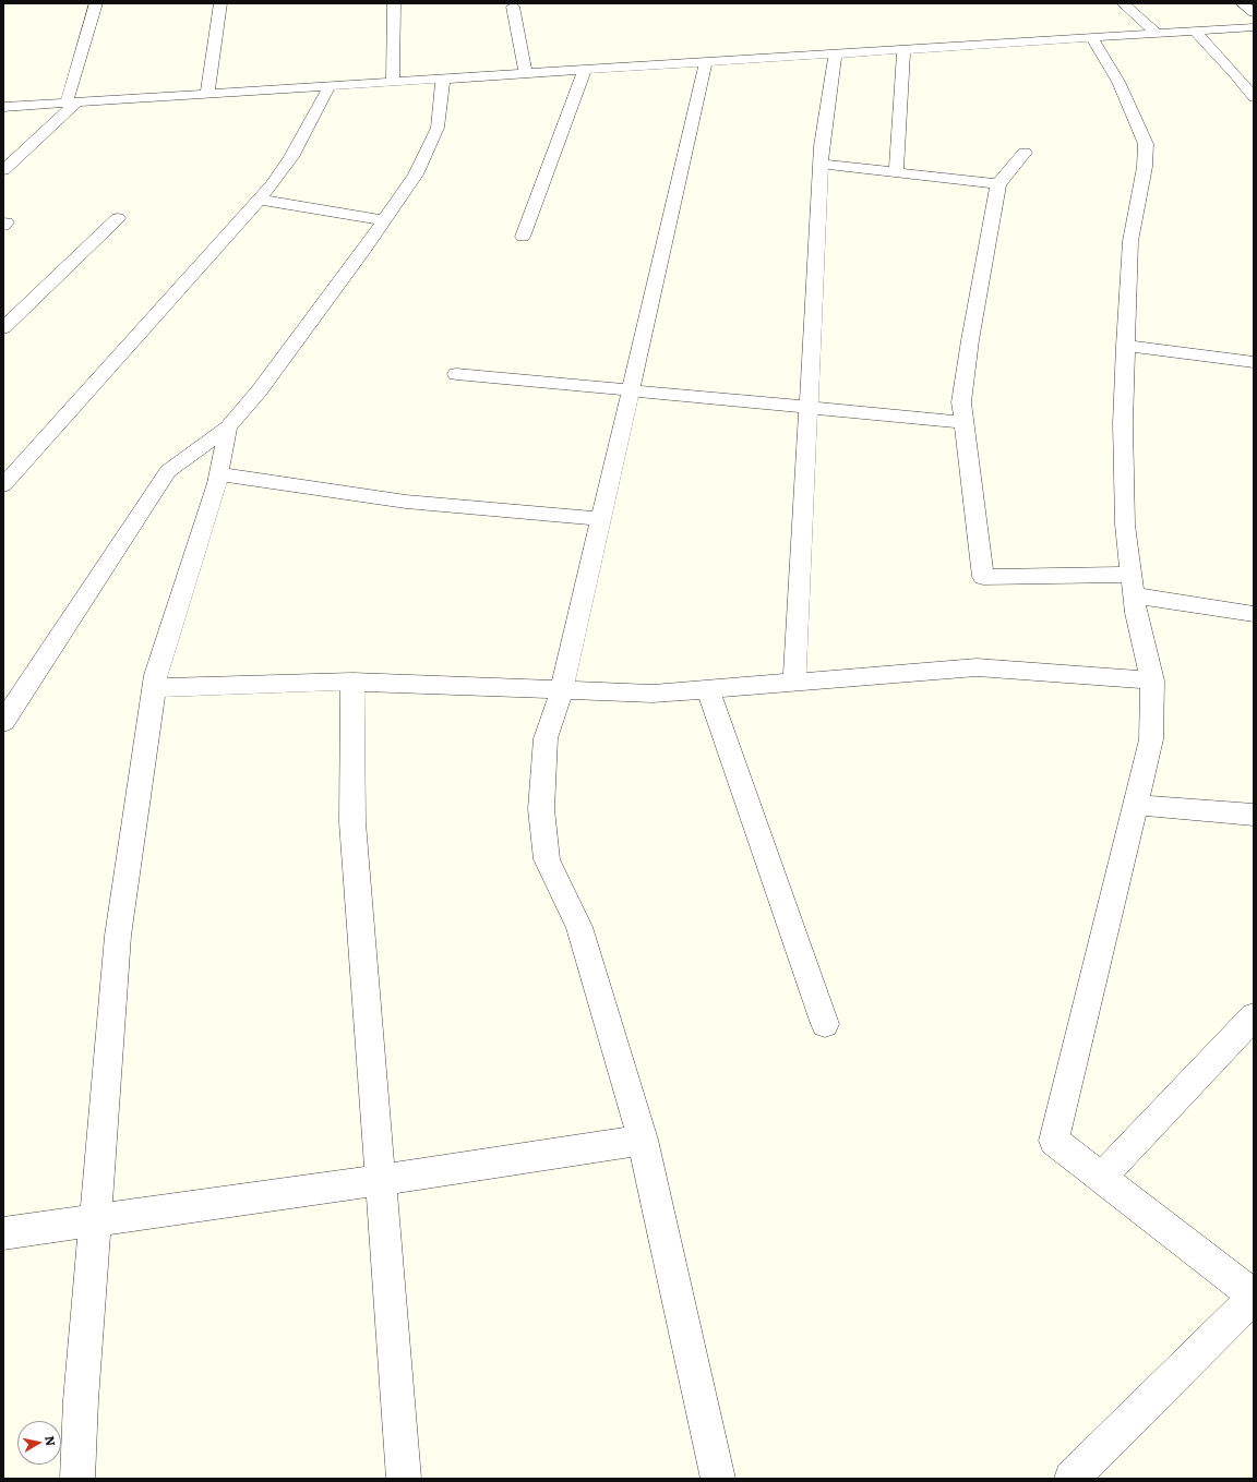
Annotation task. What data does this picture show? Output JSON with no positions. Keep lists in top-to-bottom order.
{
  "north": "right"
}
